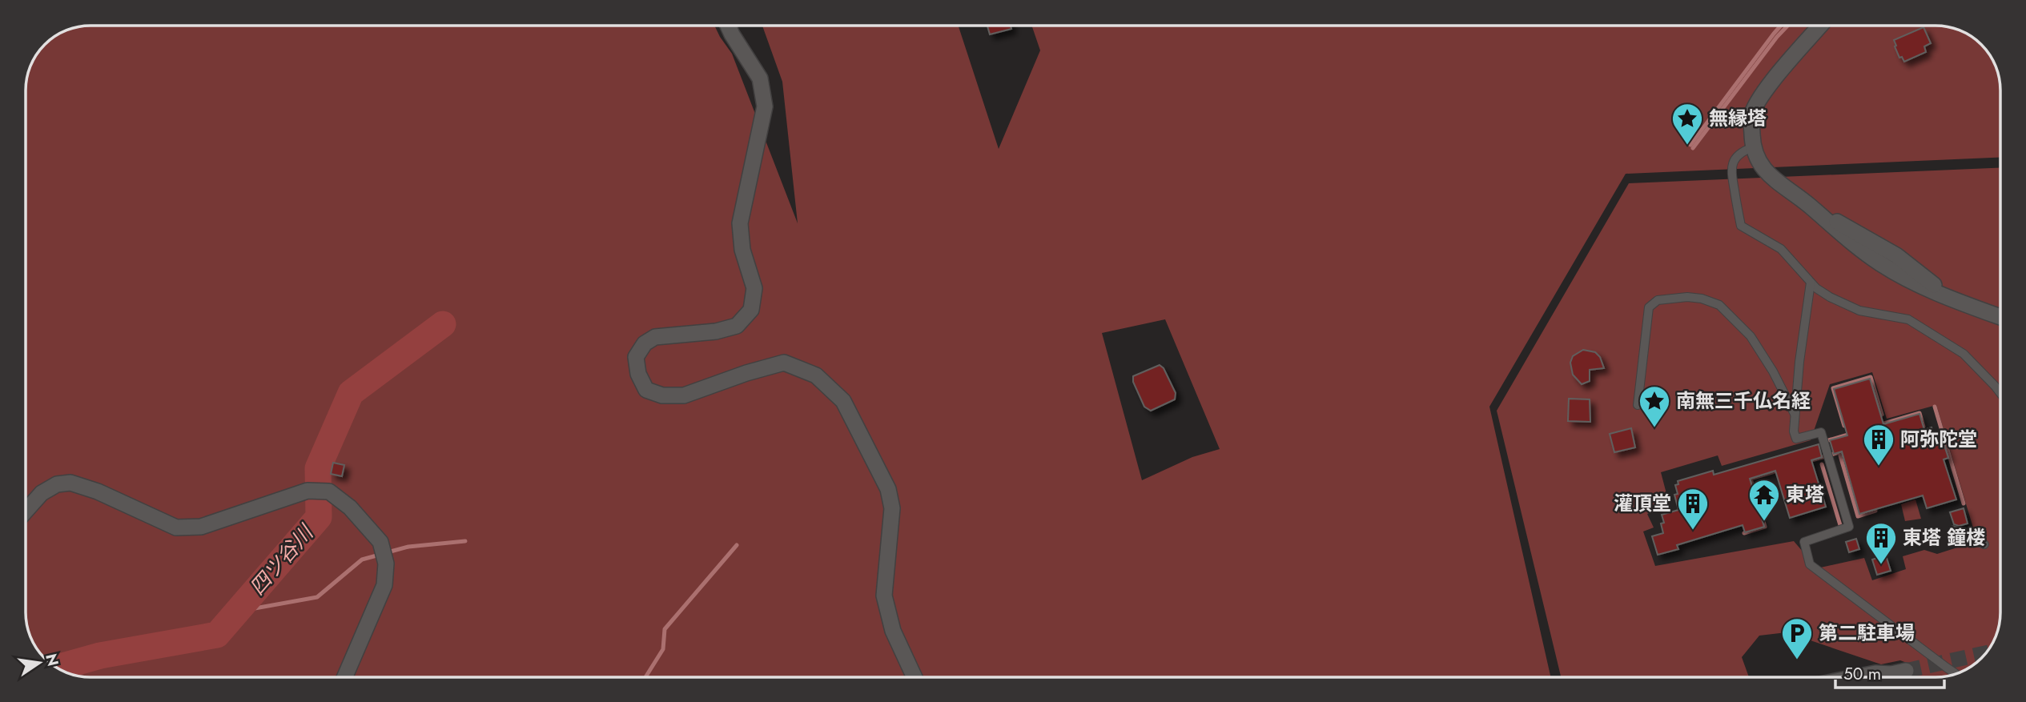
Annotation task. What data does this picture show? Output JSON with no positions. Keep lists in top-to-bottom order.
{
  "water": ["四ツ谷川"],
  "places": {
    "place": ["無縁塔", "南無三千仏名経"],
    "building": ["阿弥陀堂", "灌頂堂", "東塔 鐘楼"],
    "temple": ["東塔"],
    "parking": ["第二駐車場"]
  },
  "scale_bar": "50 m",
  "north": "right"
}
